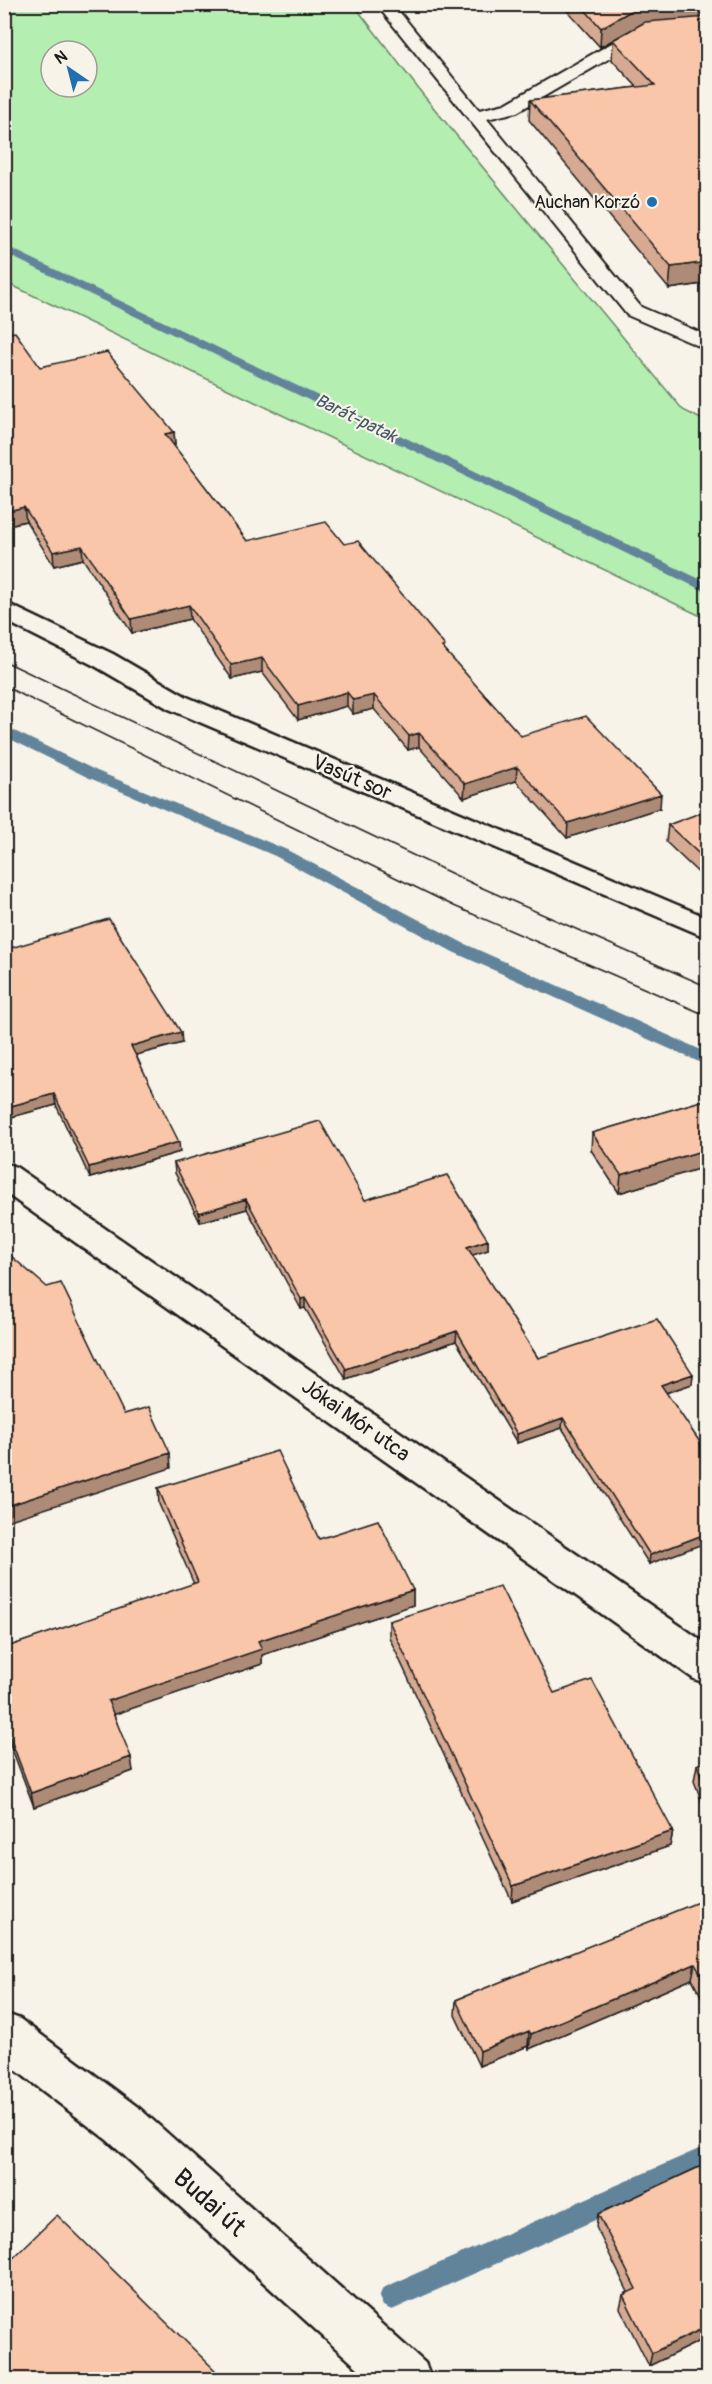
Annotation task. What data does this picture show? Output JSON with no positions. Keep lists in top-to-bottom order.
{
  "streets": {
    "street": ["Vasút sor", "Jókai Mór utca", "Budai út"]
  },
  "water": ["Barát-patak"],
  "places": ["Auchan Korzó"],
  "north": "top left"
}
